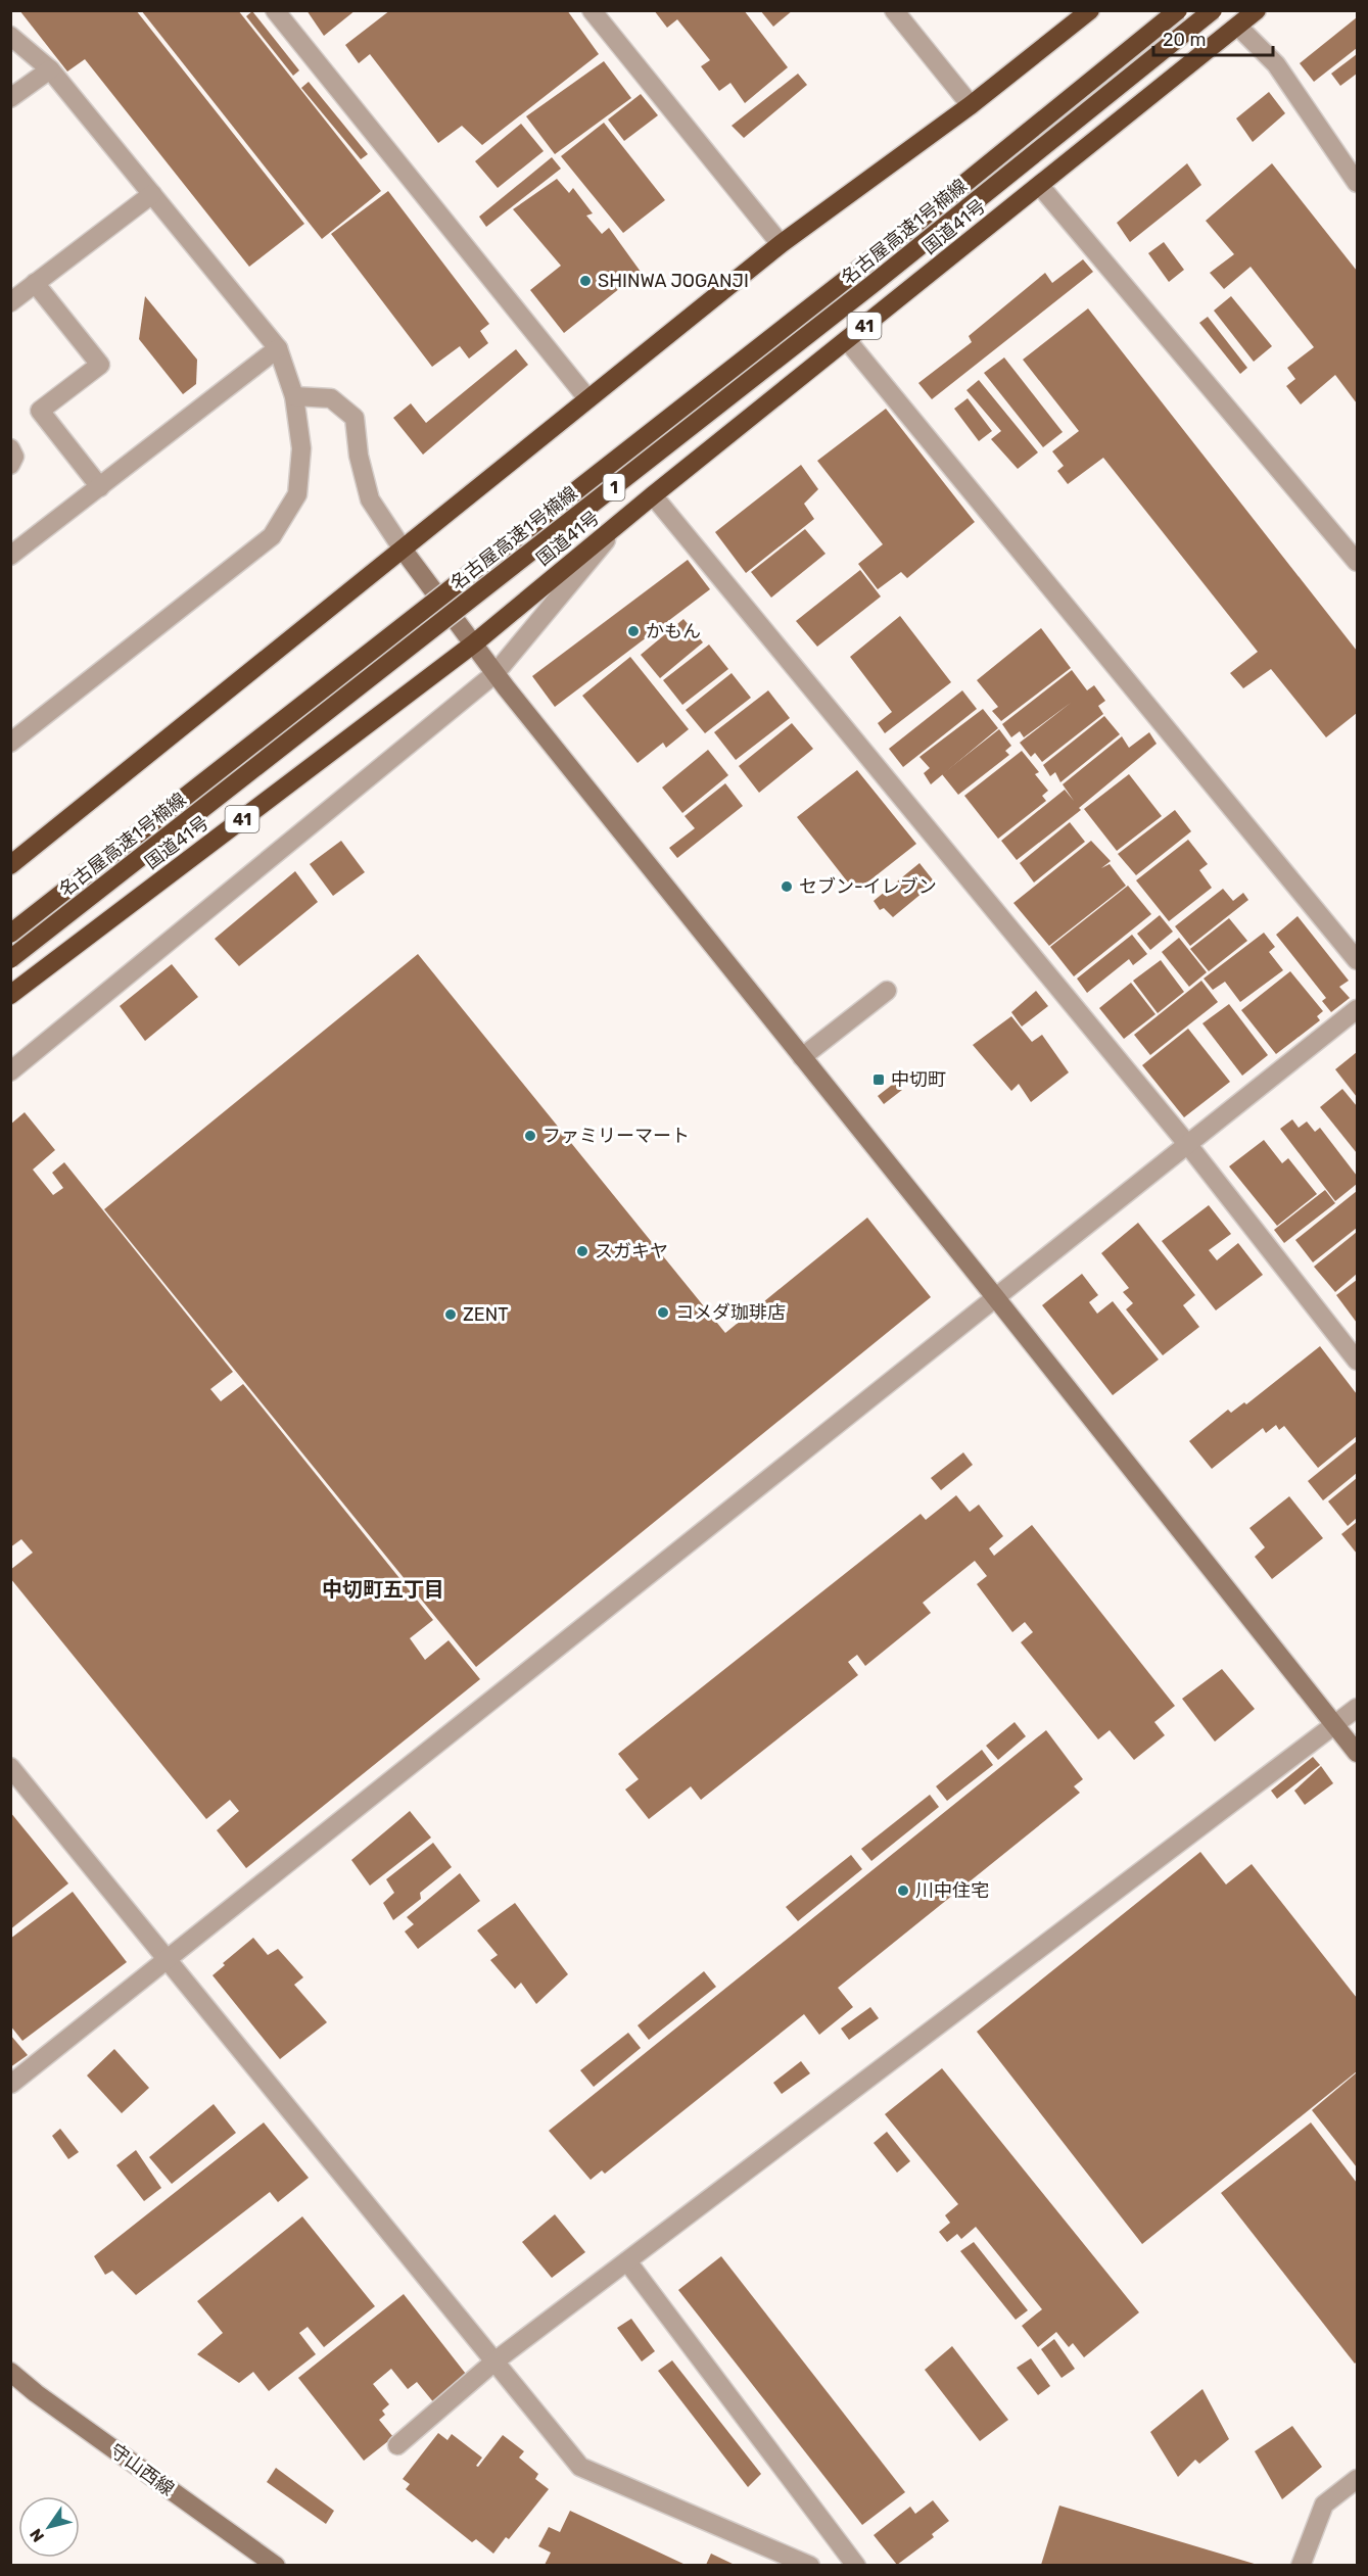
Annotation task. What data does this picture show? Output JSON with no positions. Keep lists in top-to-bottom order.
{
  "streets": {
    "highway": [
      "国道41号",
      "名古屋高速1号楠線",
      "41",
      "1"
    ],
    "street": ["守山西線"]
  },
  "districts": ["中切町五丁目"],
  "places": {
    "other": [
      "SHINWA JOGANJI",
      "かもん",
      "セブン-イレブン",
      "ファミリーマート",
      "スガキヤ",
      "コメダ珈琲店",
      "ZENT",
      "川中住宅"
    ],
    "transit": ["中切町"]
  },
  "scale_bar": "20 m",
  "north": "bottom left"
}
